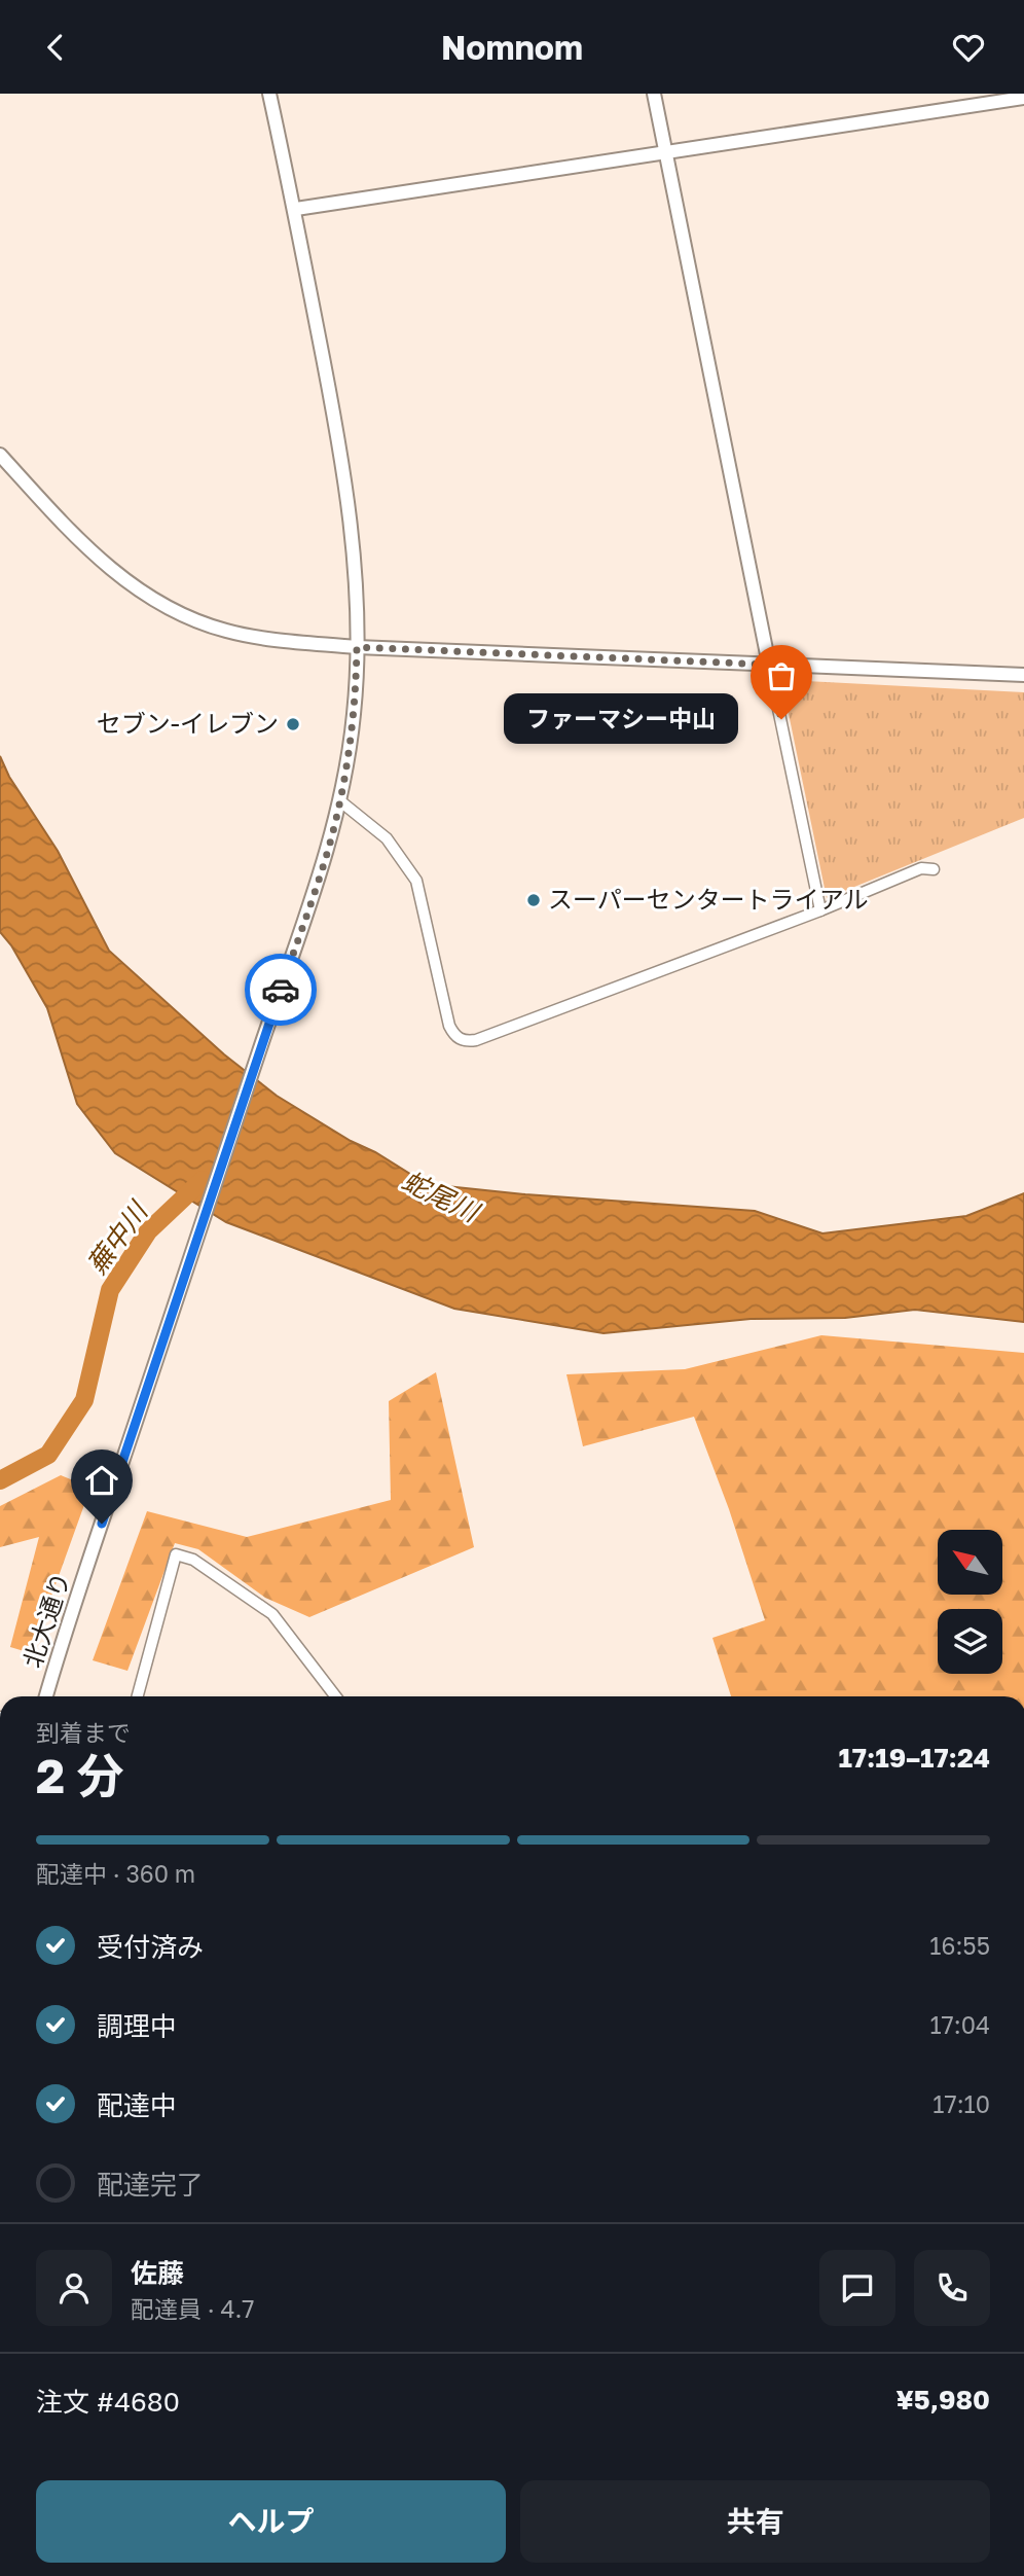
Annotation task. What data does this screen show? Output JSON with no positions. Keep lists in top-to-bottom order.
{
  "streets": {
    "street": ["北大通り"]
  },
  "water": ["蛇尾川", "蕪中川"],
  "places": ["ファーマシー中山", "セブン-イレブン", "スーパーセンタートライアル"],
  "north": "top left",
  "page": {
    "header": "Nomnom",
    "bubble": "ファーマシー中山",
    "heading": ["2 分", "到着まで", "17:19–17:24"],
    "panel": [
      "佐藤",
      "配達員 · 4.7",
      "注文 #4680",
      "¥5,980"
    ],
    "bar": "配達中 · 360 m",
    "list": [
      ["受付済み", "16:55"],
      ["調理中", "17:04"],
      ["配達中", "17:10"],
      "配達完了"
    ],
    "buttons": ["ヘルプ", "共有"]
  }
}
